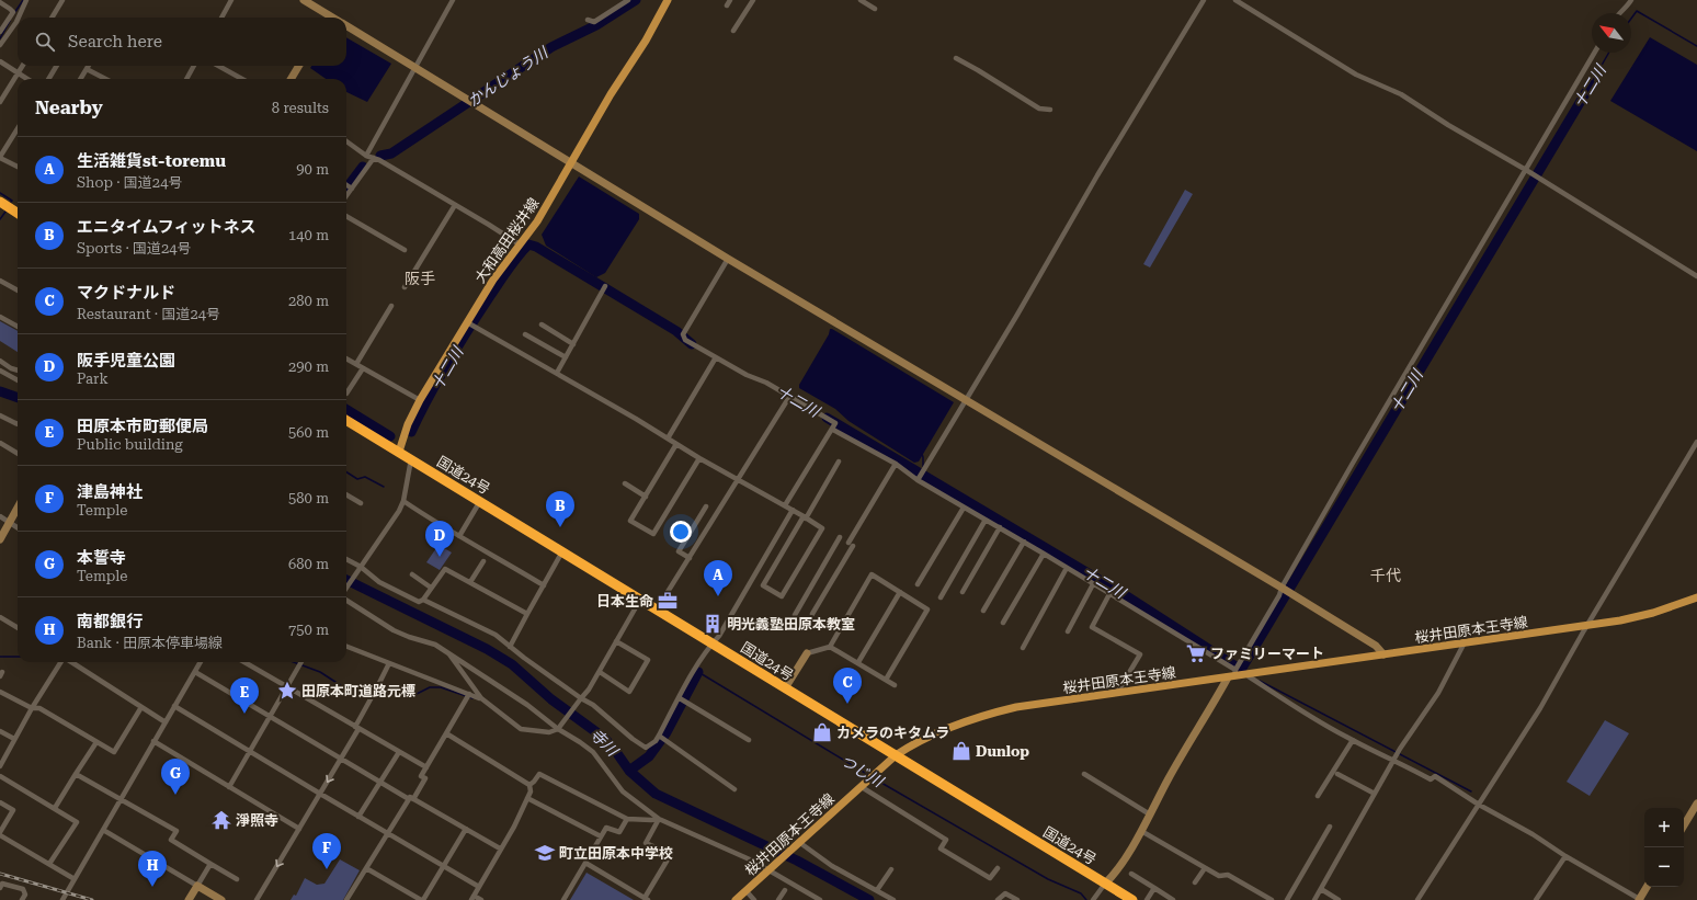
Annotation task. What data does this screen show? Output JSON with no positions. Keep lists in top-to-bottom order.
{
  "streets": {
    "highway": ["国道24号"],
    "main road": ["大和高田桜井線", "桜井田原本王寺線"]
  },
  "crossings": [
    ["大和高田桜井線", "国道24号"],
    ["国道24号", "桜井田原本王寺線"]
  ],
  "districts": ["阪手", "千代"],
  "water": [
    "かんじょう川",
    "十二川",
    "寺川",
    "つじ川"
  ],
  "places": {
    "office": ["日本生命"],
    "building": ["明光義塾田原本教室"],
    "supermarket": ["ファミリーマート"],
    "place": ["田原本町道路元標"],
    "shop": ["カメラのキタムラ", "Dunlop"],
    "temple": ["淨照寺"],
    "school or university": ["町立田原本中学校"]
  },
  "north": "top left",
  "page": {
    "search": "Search here",
    "heading": ["Nearby", "8 results"],
    "list": [
      {
        "mark": "A",
        "name": "生活雑貨st-toremu",
        "note": "Shop · 国道24号",
        "value": "90 m"
      },
      {
        "mark": "B",
        "name": "エニタイムフィットネス",
        "note": "Sports · 国道24号",
        "value": "140 m"
      },
      {
        "mark": "C",
        "name": "マクドナルド",
        "note": "Restaurant · 国道24号",
        "value": "280 m"
      },
      {
        "mark": "D",
        "name": "阪手児童公園",
        "note": "Park",
        "value": "290 m"
      },
      {
        "mark": "E",
        "name": "田原本市町郵便局",
        "note": "Public building",
        "value": "560 m"
      },
      {
        "mark": "F",
        "name": "津島神社",
        "note": "Temple",
        "value": "580 m"
      },
      {
        "mark": "G",
        "name": "本誓寺",
        "note": "Temple",
        "value": "680 m"
      },
      {
        "mark": "H",
        "name": "南都銀行",
        "note": "Bank · 田原本停車場線",
        "value": "750 m"
      }
    ],
    "pins": [
      "B",
      "D",
      "A",
      "C",
      "E",
      "G",
      "F",
      "H"
    ],
    "map_buttons": ["+", "−"]
  }
}
